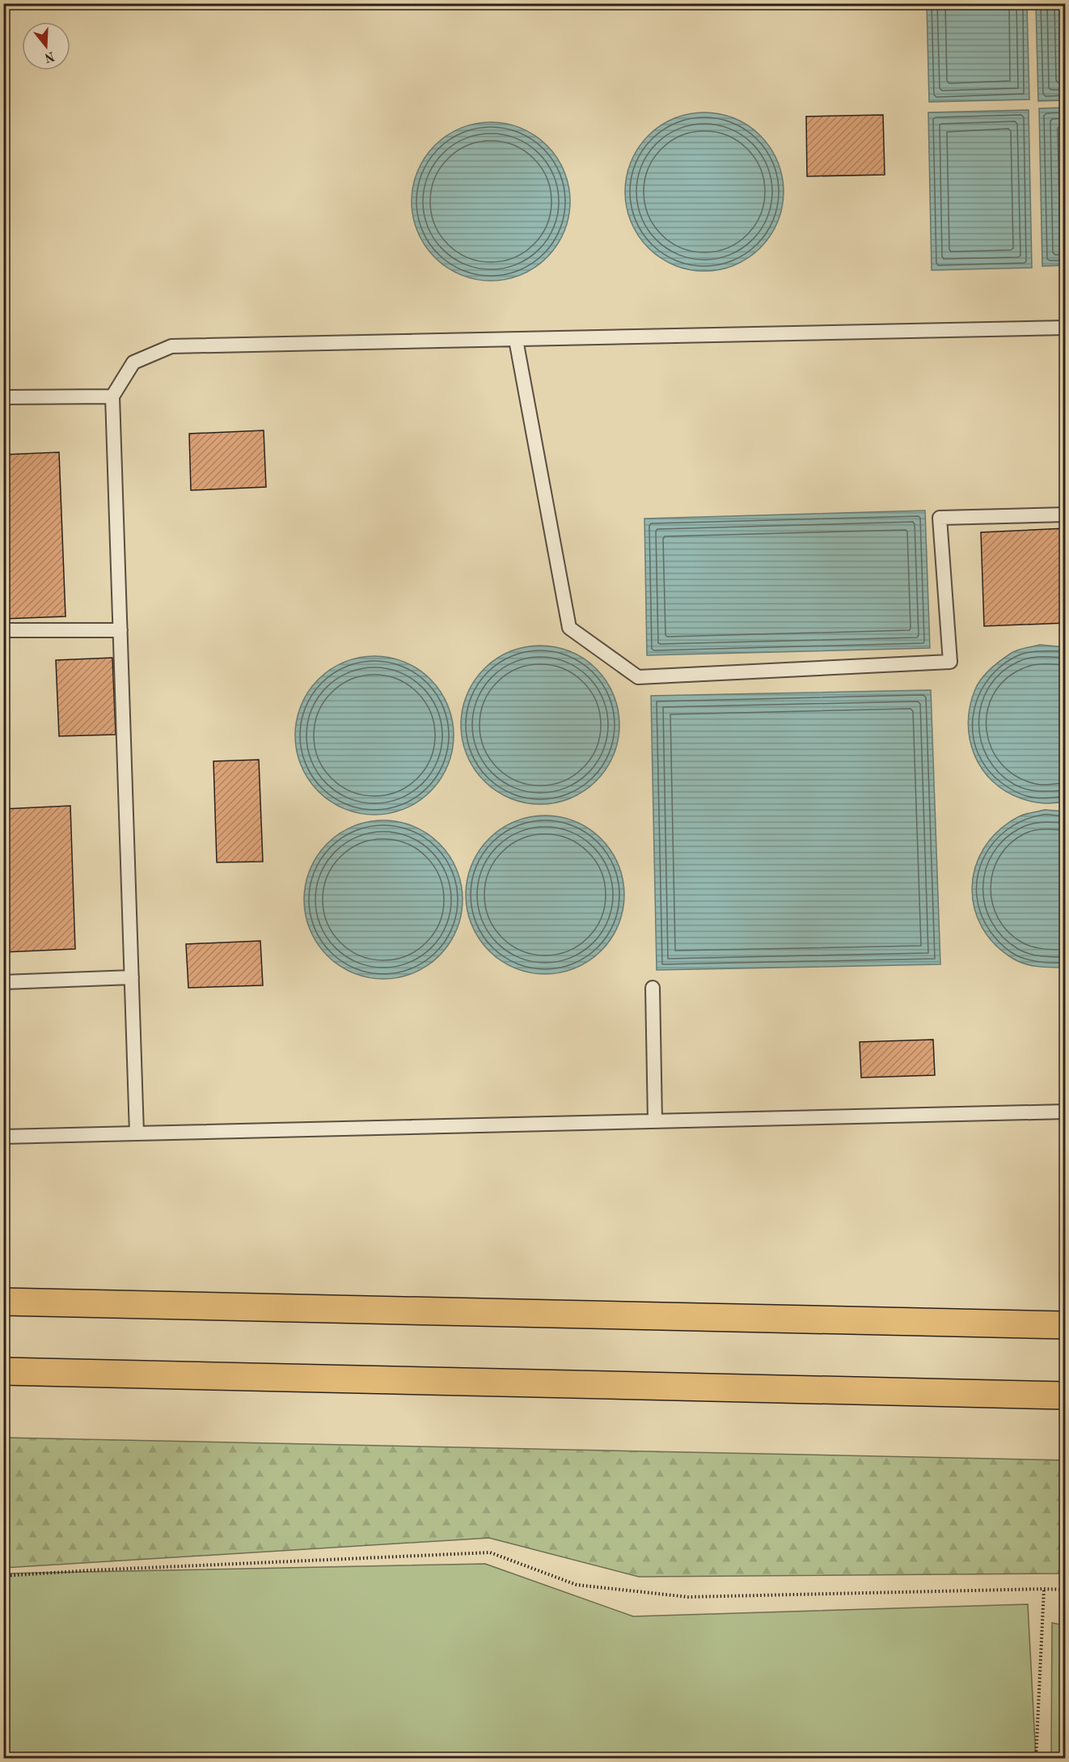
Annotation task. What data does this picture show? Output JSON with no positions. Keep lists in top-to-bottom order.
{
  "north": "bottom"
}
